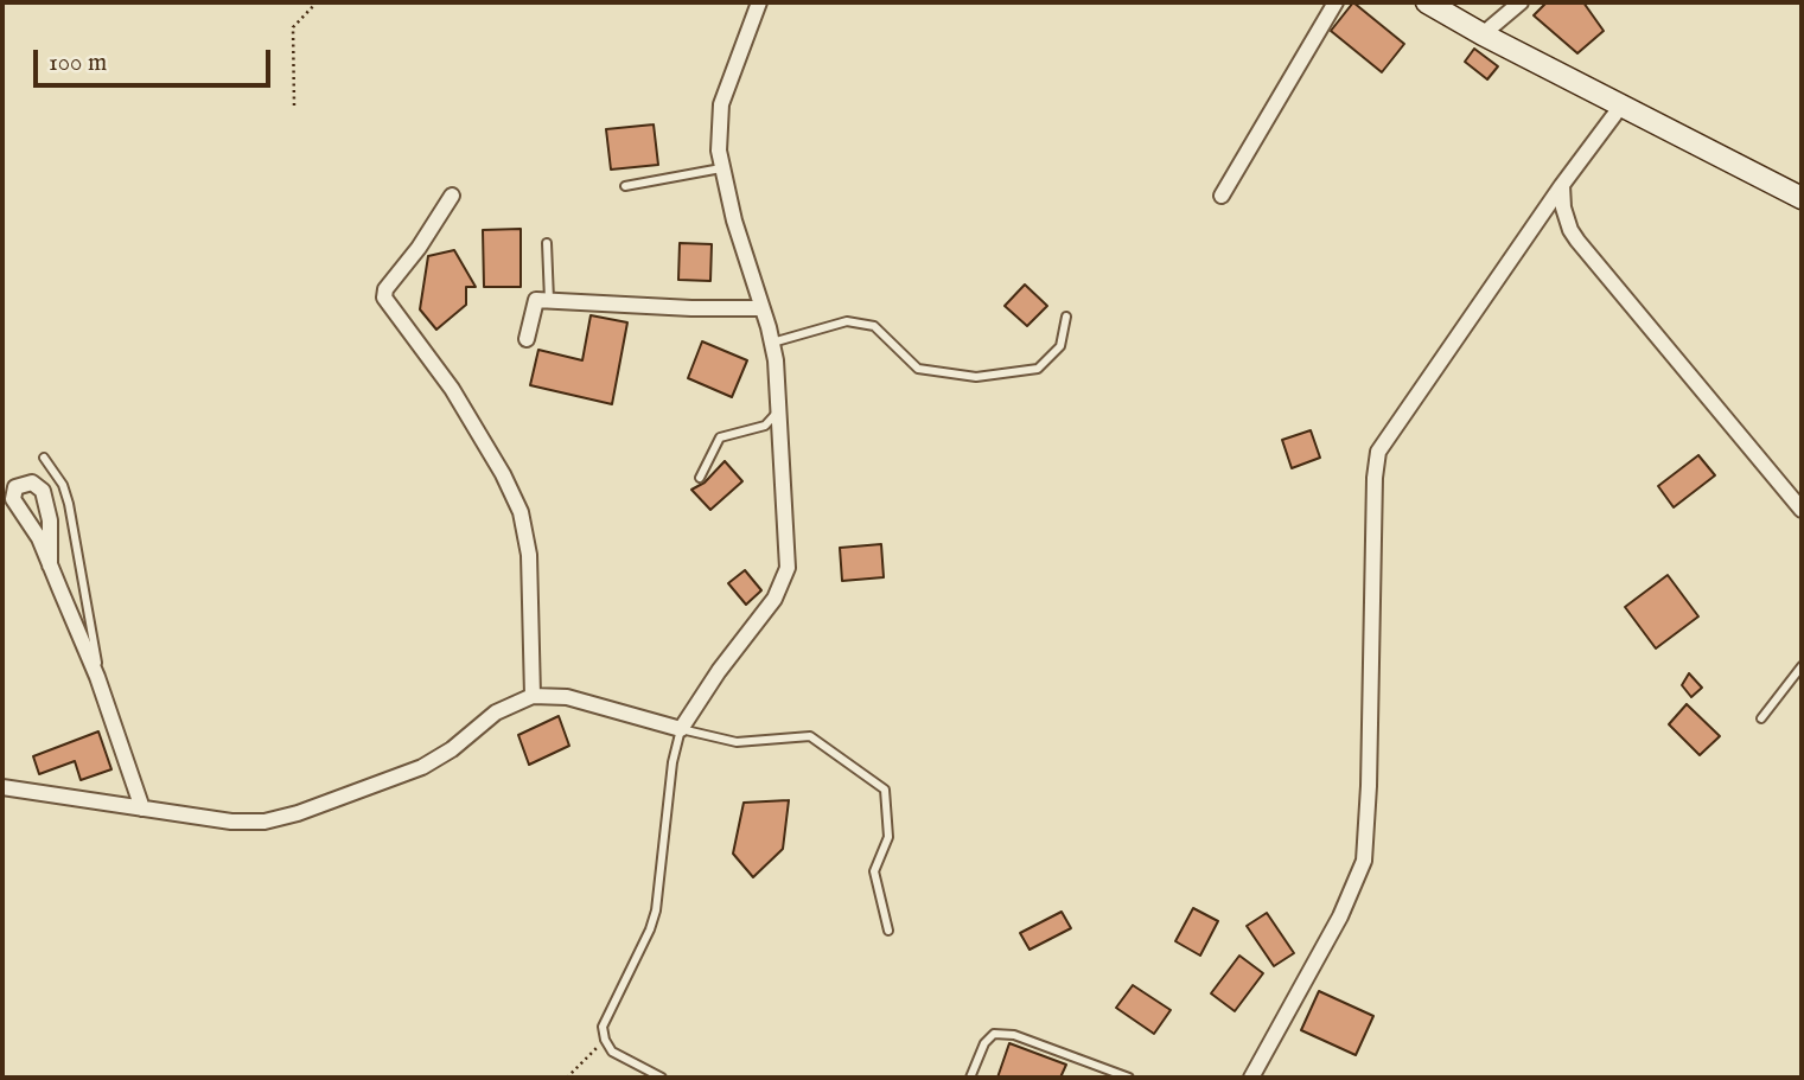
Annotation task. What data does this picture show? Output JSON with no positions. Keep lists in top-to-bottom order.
{
  "scale_bar": "100 m"
}
